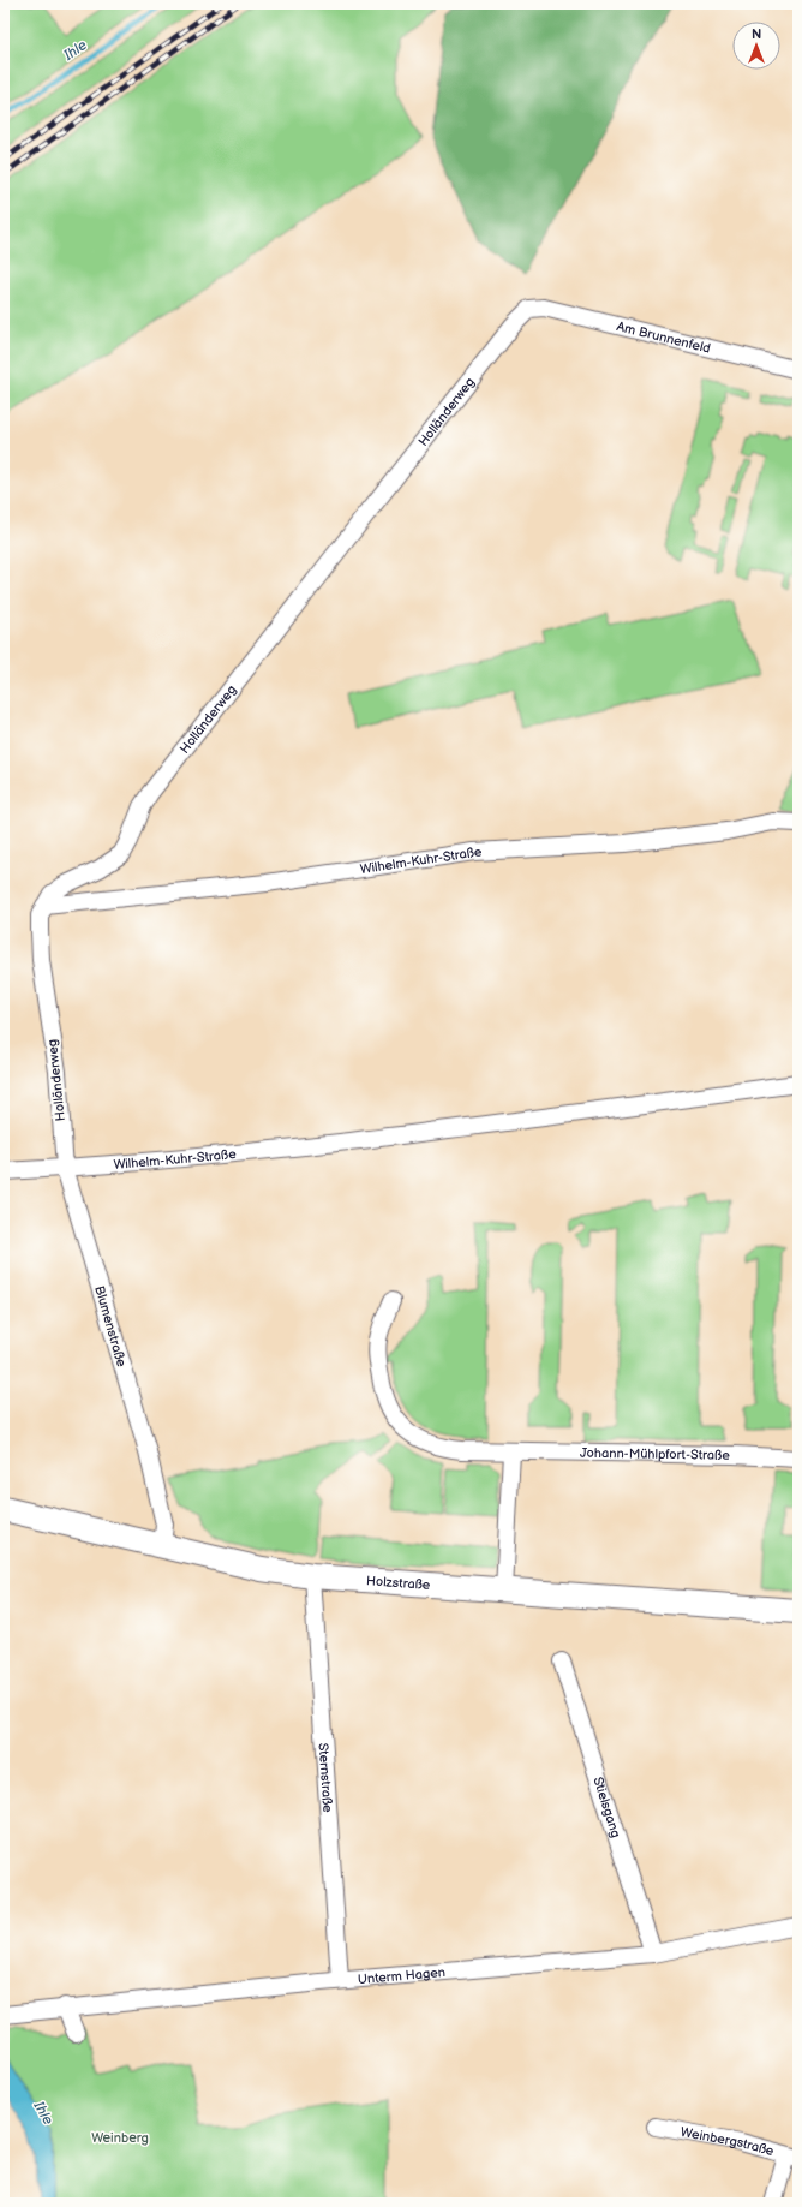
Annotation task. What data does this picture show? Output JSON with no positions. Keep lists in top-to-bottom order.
{
  "streets": {
    "street": [
      "Am Brunnenfeld",
      "Holländerweg",
      "Wilhelm-Kuhr-Straße",
      "Blumenstraße",
      "Johann-Mühlpfort-Straße",
      "Holzstraße",
      "Sternstraße",
      "Stielsgang",
      "Unterm Hagen",
      "Weinbergstraße"
    ]
  },
  "crossings": [
    ["Am Brunnenfeld", "Holländerweg"],
    ["Holländerweg", "Wilhelm-Kuhr-Straße"],
    ["Holländerweg", "Blumenstraße"],
    ["Wilhelm-Kuhr-Straße", "Blumenstraße"],
    ["Blumenstraße", "Holzstraße"],
    ["Holzstraße", "Sternstraße"],
    ["Sternstraße", "Unterm Hagen"],
    ["Stielsgang", "Unterm Hagen"]
  ],
  "water": ["Ihle"],
  "parks": ["Weinberg"],
  "north": "top"
}
